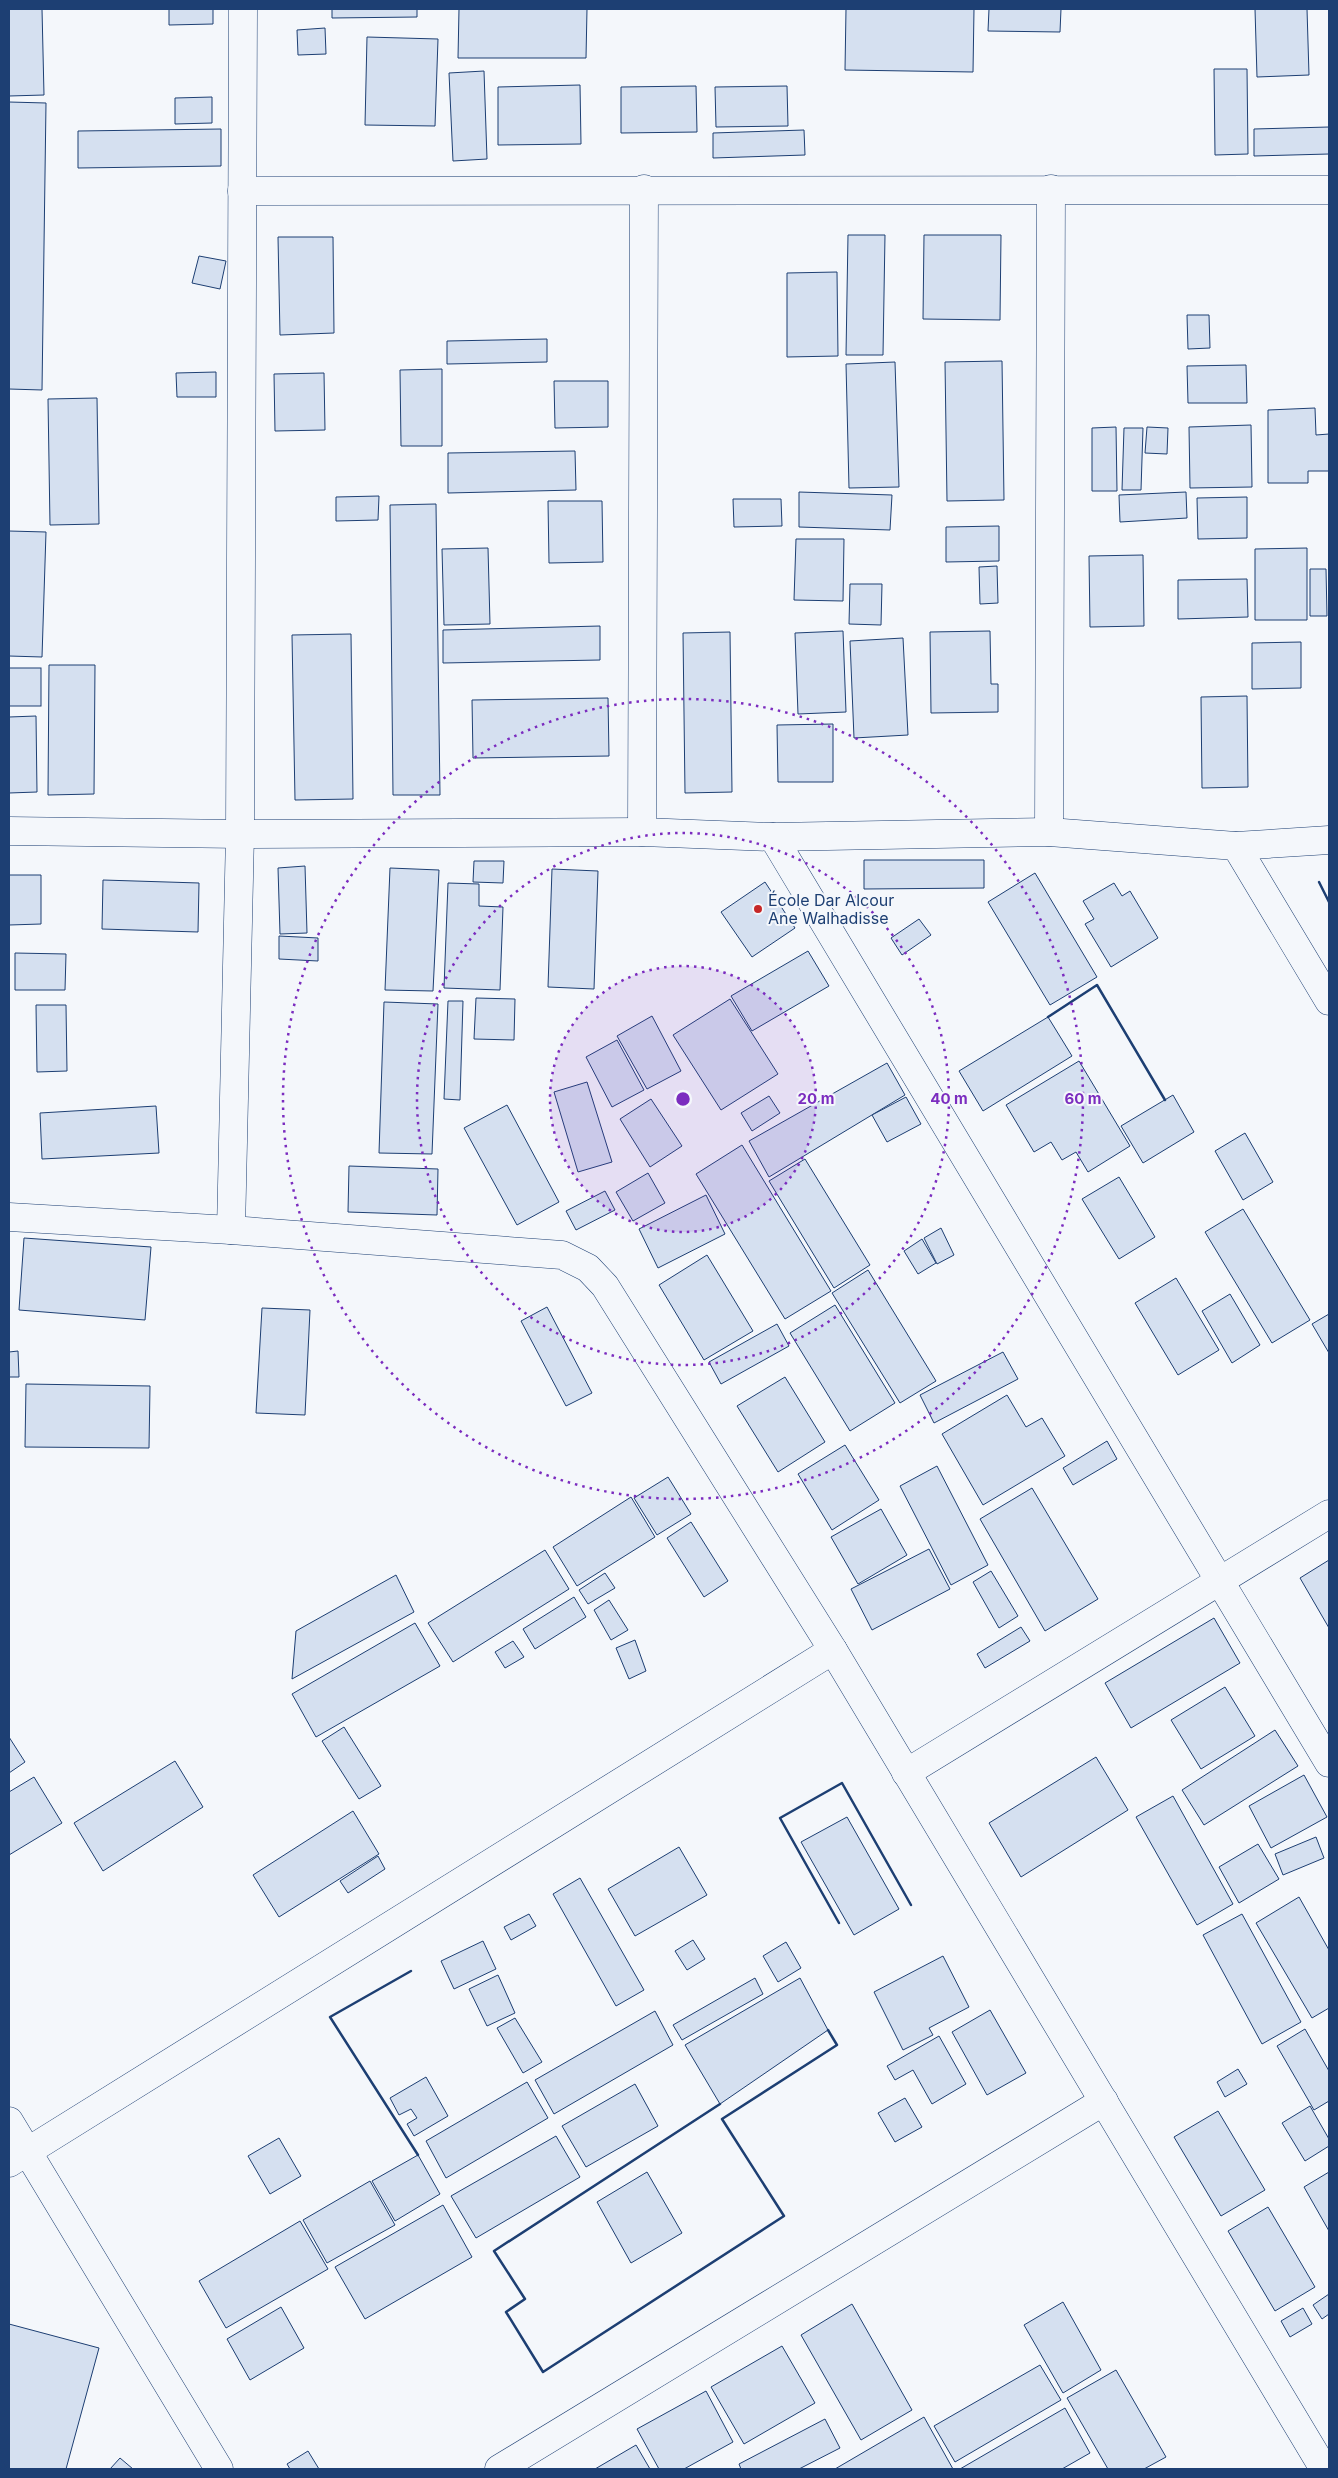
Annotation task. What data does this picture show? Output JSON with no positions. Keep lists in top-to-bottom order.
{
  "places": ["École Dar Alcour Ane Walhadisse"],
  "rings": ["20 m", "40 m", "60 m"]
}
